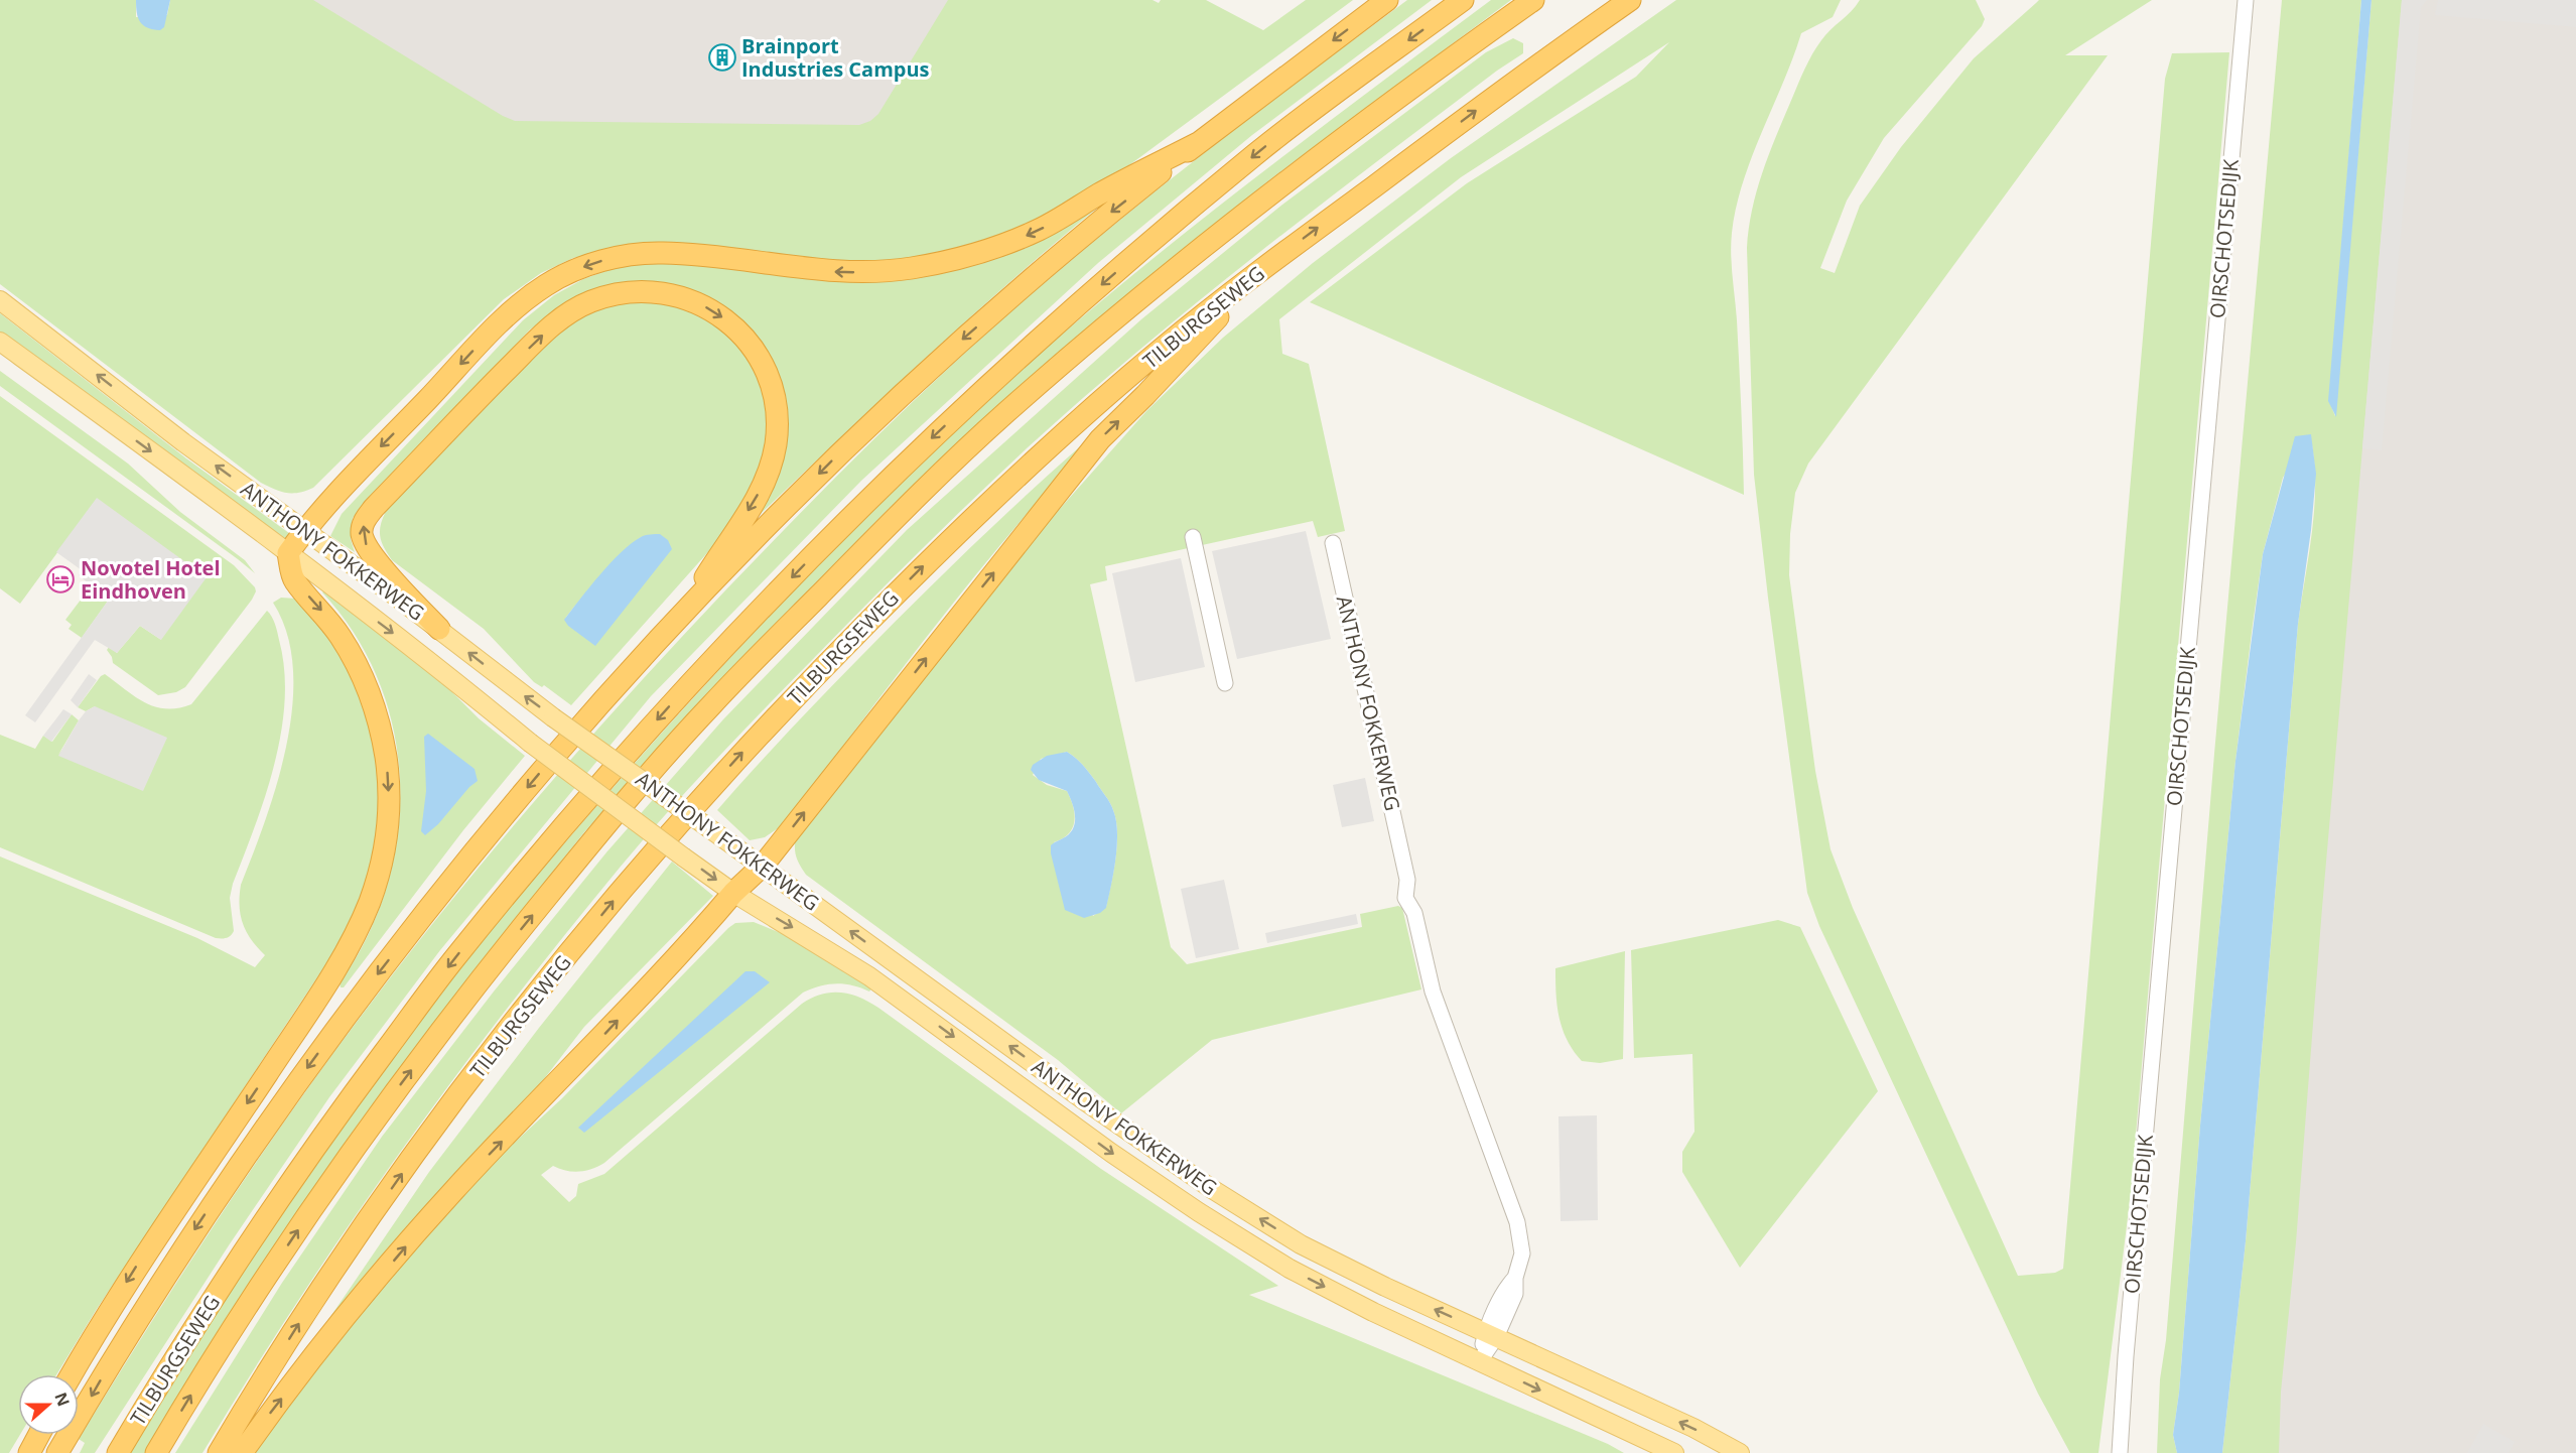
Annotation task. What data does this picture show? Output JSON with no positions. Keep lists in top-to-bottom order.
{
  "streets": {
    "highway": ["TILBURGSEWEG"],
    "main road": ["ANTHONY FOKKERWEG"],
    "street": ["OIRSCHOTSEDIJK"]
  },
  "places": {
    "building": ["Brainport Industries Campus"],
    "hotel": ["Novotel Hotel Eindhoven"]
  },
  "north": "right"
}
